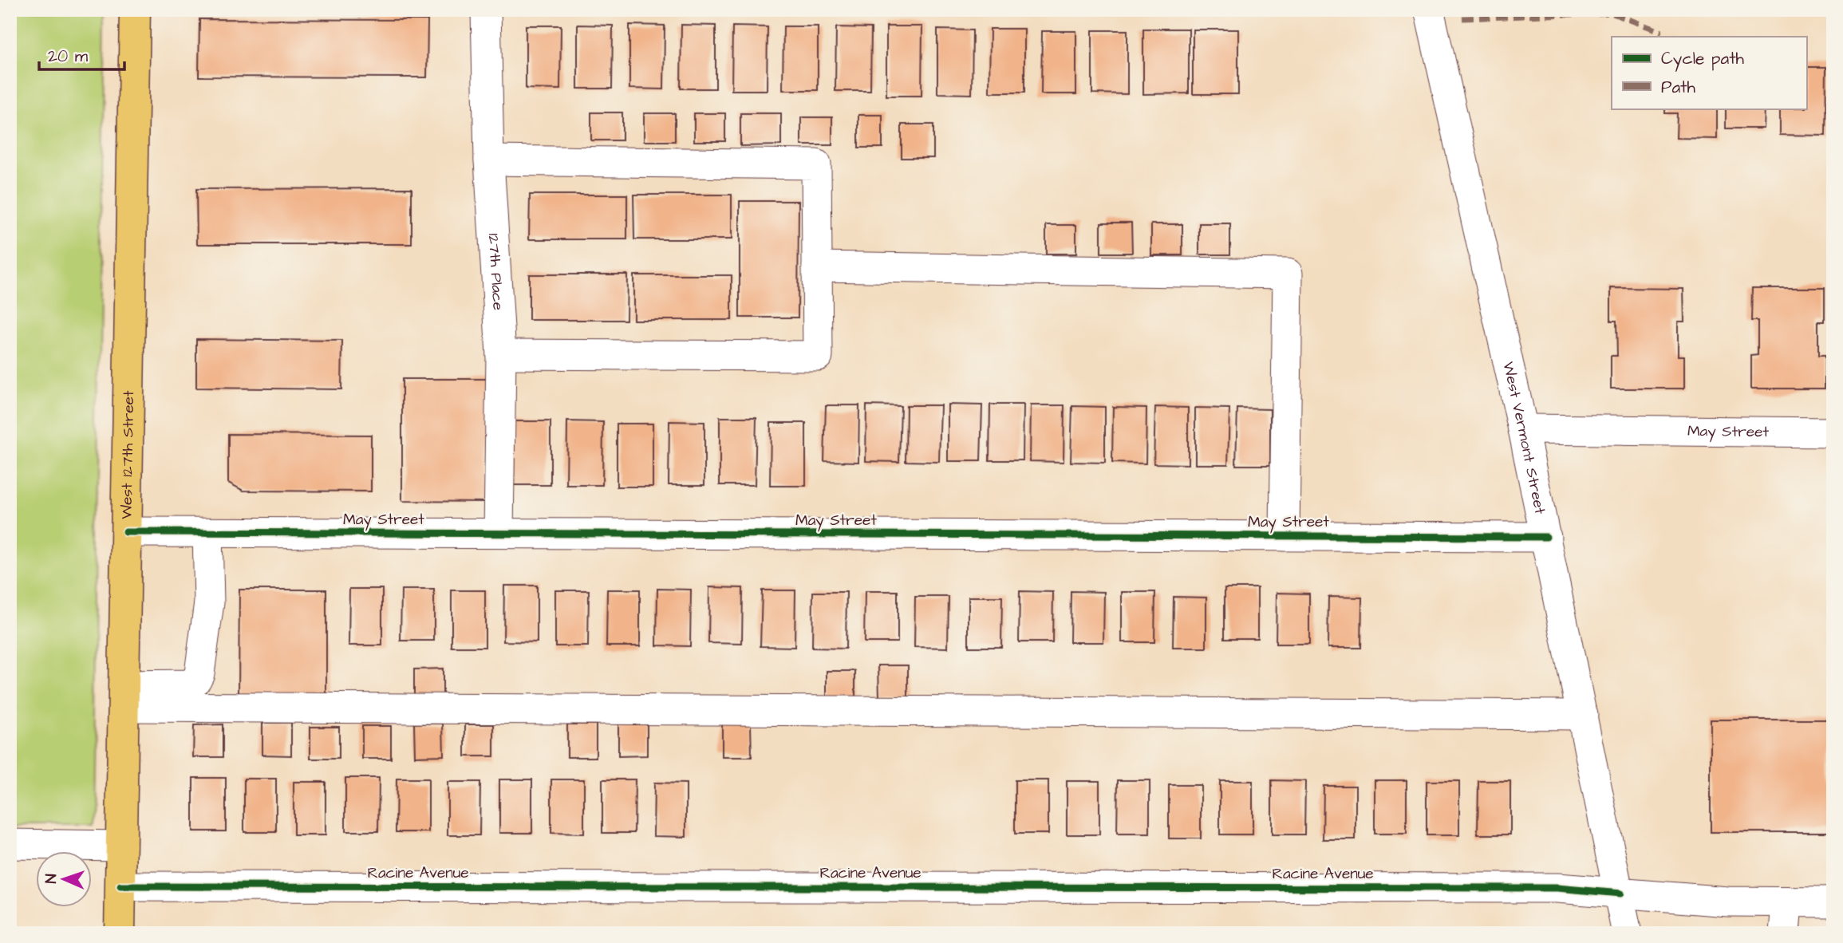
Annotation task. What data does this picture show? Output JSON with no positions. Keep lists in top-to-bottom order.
{
  "streets": {
    "main road": ["West 127th Street"],
    "street": [
      "127th Place",
      "May Street",
      "West Vermont Street",
      "Racine Avenue"
    ]
  },
  "crossings": [
    ["127th Place", "May Street"],
    ["May Street", "West Vermont Street"],
    ["May Street", "West 127th Street"],
    ["West Vermont Street", "Racine Avenue"],
    ["West 127th Street", "Racine Avenue"]
  ],
  "legend": ["Cycle path", "Path"],
  "scale_bar": "20 m",
  "north": "left"
}
